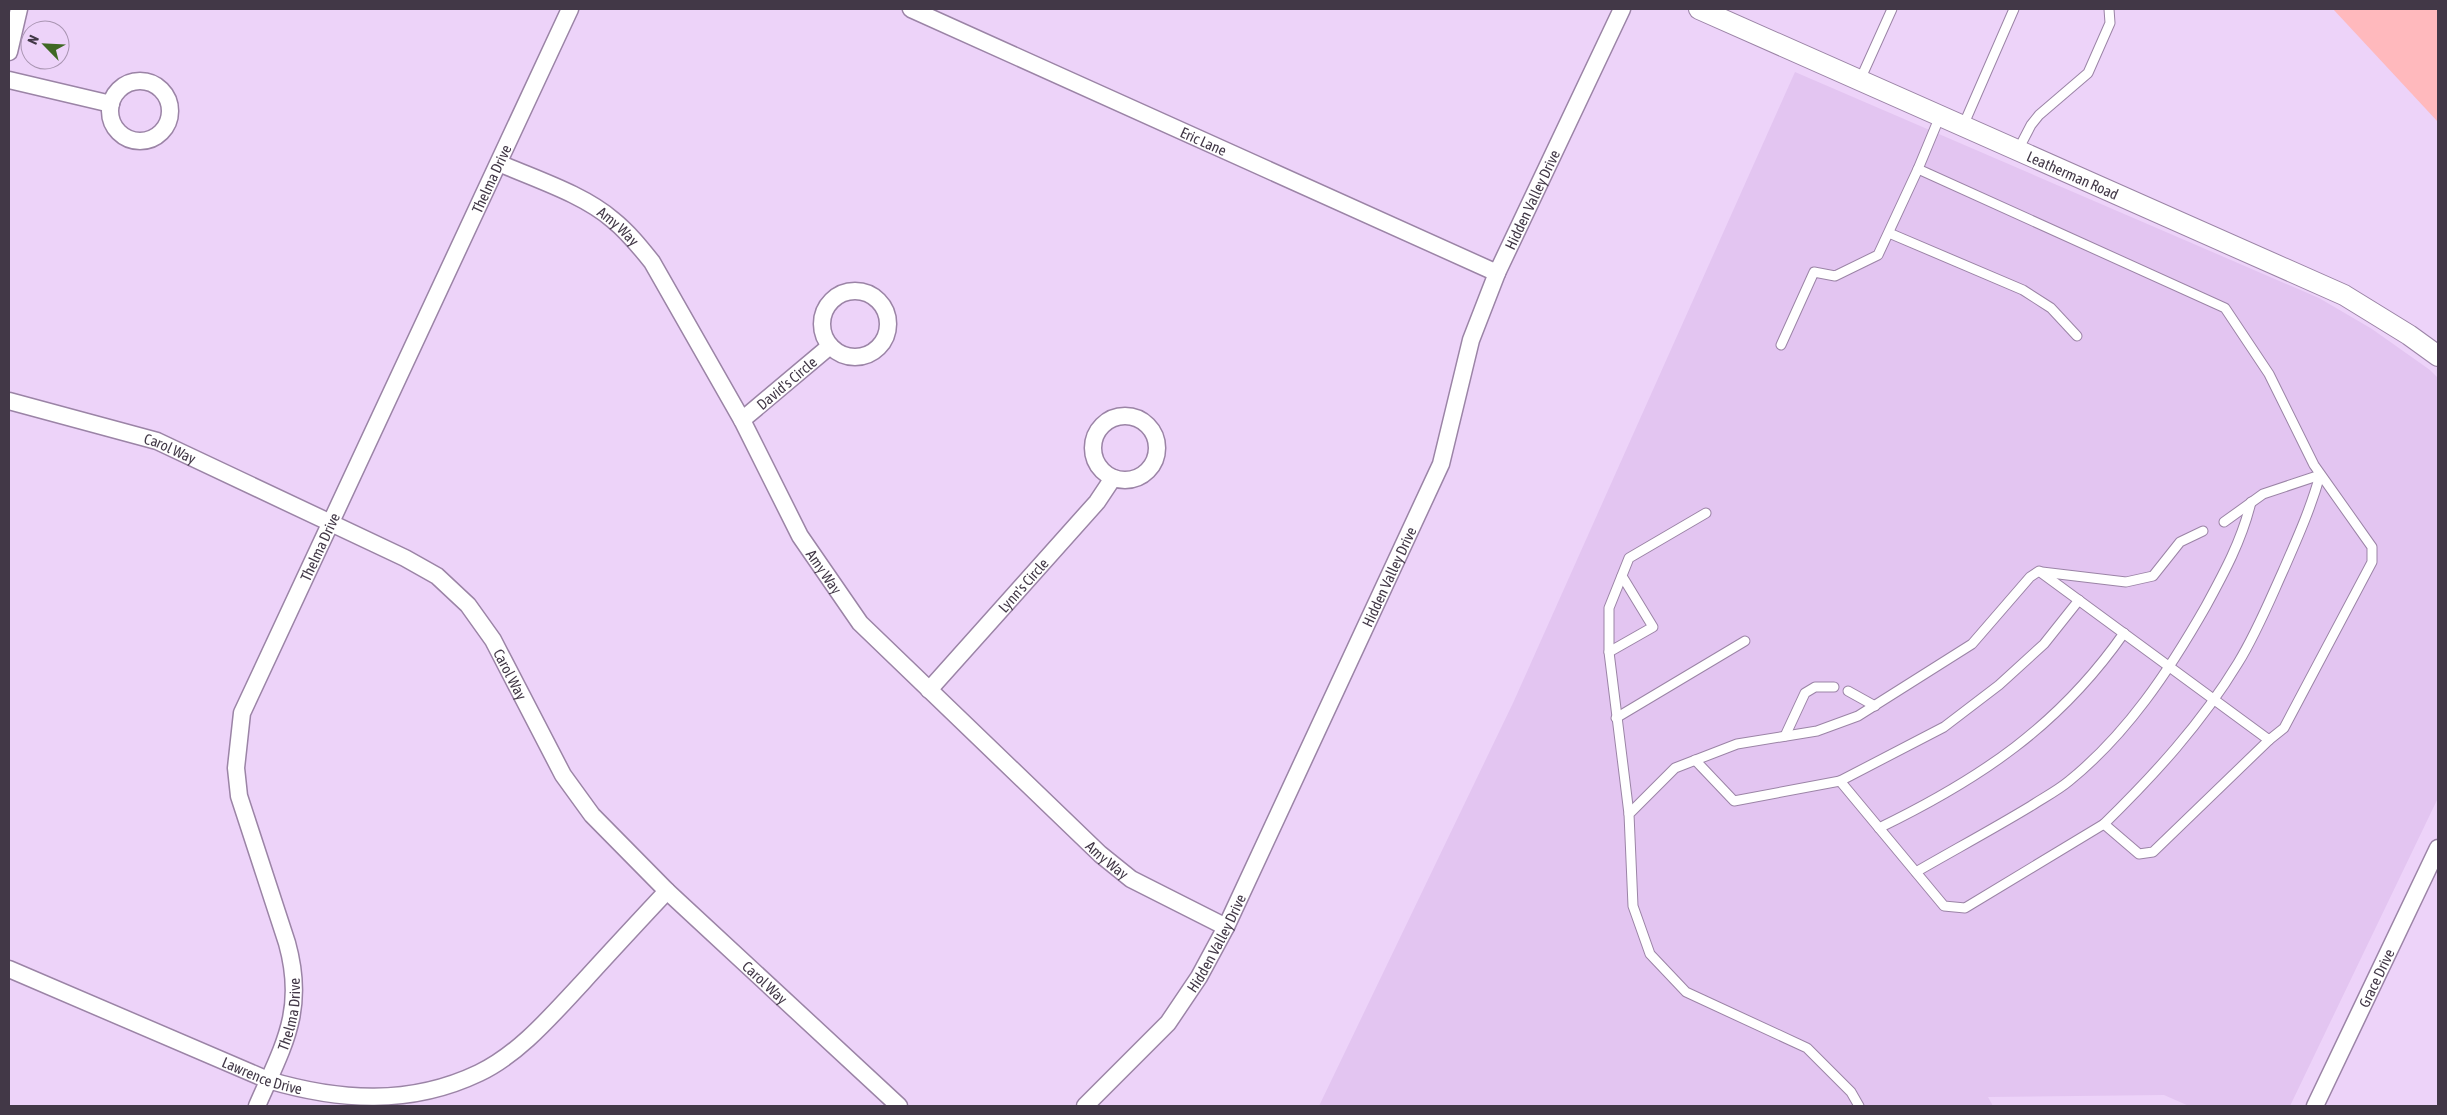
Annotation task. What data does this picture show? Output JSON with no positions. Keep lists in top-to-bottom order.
{
  "streets": {
    "street": [
      "Eric Lane",
      "Leatherman Road",
      "Thelma Drive",
      "Hidden Valley Drive",
      "Amy Way",
      "David's Circle",
      "Carol Way",
      "Lynn's Circle",
      "Grace Drive",
      "Lawrence Drive"
    ]
  },
  "crossings": [
    ["Eric Lane", "Hidden Valley Drive"],
    ["Thelma Drive", "Amy Way"],
    ["Thelma Drive", "Carol Way"],
    ["Thelma Drive", "Lawrence Drive"],
    ["Hidden Valley Drive", "Amy Way"],
    ["Amy Way", "David's Circle"],
    ["Amy Way", "Lynn's Circle"],
    ["Carol Way", "Lawrence Drive"]
  ],
  "north": "top left"
}
